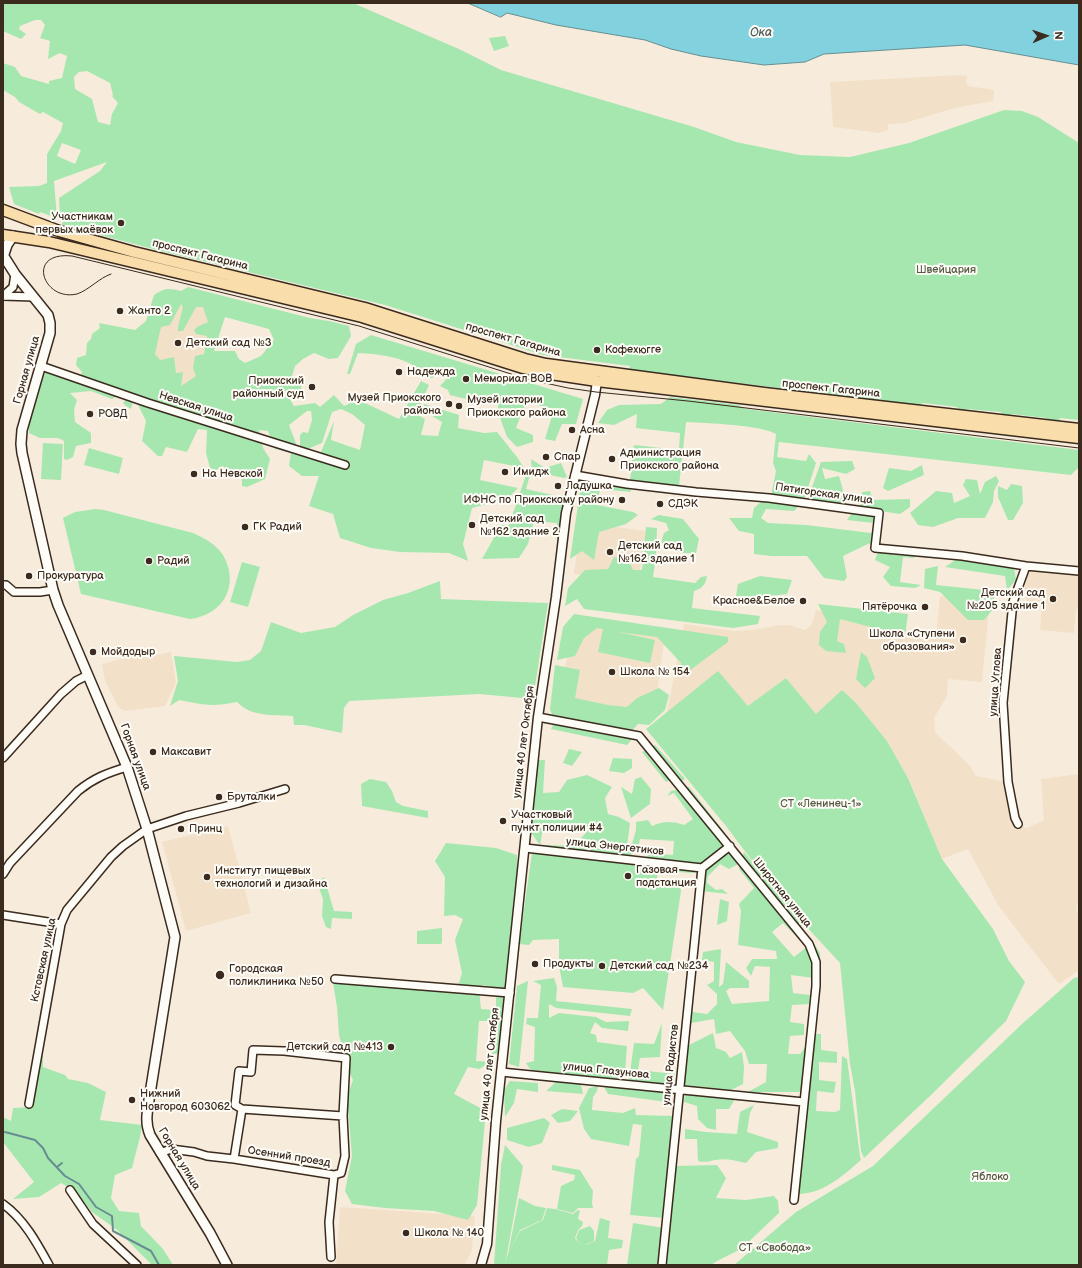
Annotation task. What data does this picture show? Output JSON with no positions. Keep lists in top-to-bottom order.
{
  "streets": {
    "main road": ["проспект Гагарина", "Горная улица"],
    "street": [
      "Невская улица",
      "Пятигорская улица",
      "улица Углова",
      "улица 40 лет Октября",
      "улица Энергетиков",
      "Широтная улица",
      "Кстовская улица",
      "улица Радистов",
      "улица Глазунова",
      "Осенний проезд"
    ]
  },
  "crossings": [
    ["проспект Гагарина", "улица 40 лет Октября"],
    ["Горная улица", "Невская улица"],
    ["Горная улица", "Кстовская улица"],
    ["Горная улица", "Осенний проезд"],
    ["Пятигорская улица", "улица Углова"],
    ["Пятигорская улица", "улица 40 лет Октября"],
    ["улица 40 лет Октября", "улица Энергетиков"],
    ["улица 40 лет Октября", "Широтная улица"],
    ["улица 40 лет Октября", "улица Глазунова"],
    ["улица Энергетиков", "улица Радистов"],
    ["Широтная улица", "улица Глазунова"],
    ["улица Радистов", "улица Глазунова"]
  ],
  "water": ["Ока"],
  "parks": [
    "Швейцария",
    "СТ «Ленинец-1»",
    "Яблоко",
    "СТ «Свобода»"
  ],
  "places": [
    "Участникам первых маёвок",
    "Жанто 2",
    "Детский сад №3",
    "Кофехюгге",
    "Надежда",
    "Мемориал ВОВ",
    "Приокский районный суд",
    "Музей Приокского района",
    "Музей истории Приокского района",
    "РОВД",
    "Асна",
    "Спар",
    "Администрация Приокского района",
    "Имидж",
    "На Невской",
    "Ладушка",
    "ИФНС по Приокскому району",
    "СДЭК",
    "Детский сад №162 здание 2",
    "ГК Радий",
    "Детский сад №162 здание 1",
    "Радий",
    "Прокуратура",
    "Детский сад №205 здание 1",
    "Красное&Белое",
    "Пятёрочка",
    "Школа «Ступени образования»",
    "Мойдодыр",
    "Школа № 154",
    "Максавит",
    "Бруталки",
    "Участковый пункт полиции #4",
    "Принц",
    "Газовая подстанция",
    "Институт пищевых технологий и дизайна",
    "Продукты",
    "Детский сад №234",
    "Городская поликлиника №50",
    "Детский сад №413",
    "Нижний Новгород 603062",
    "Школа № 140"
  ],
  "north": "right"
}
